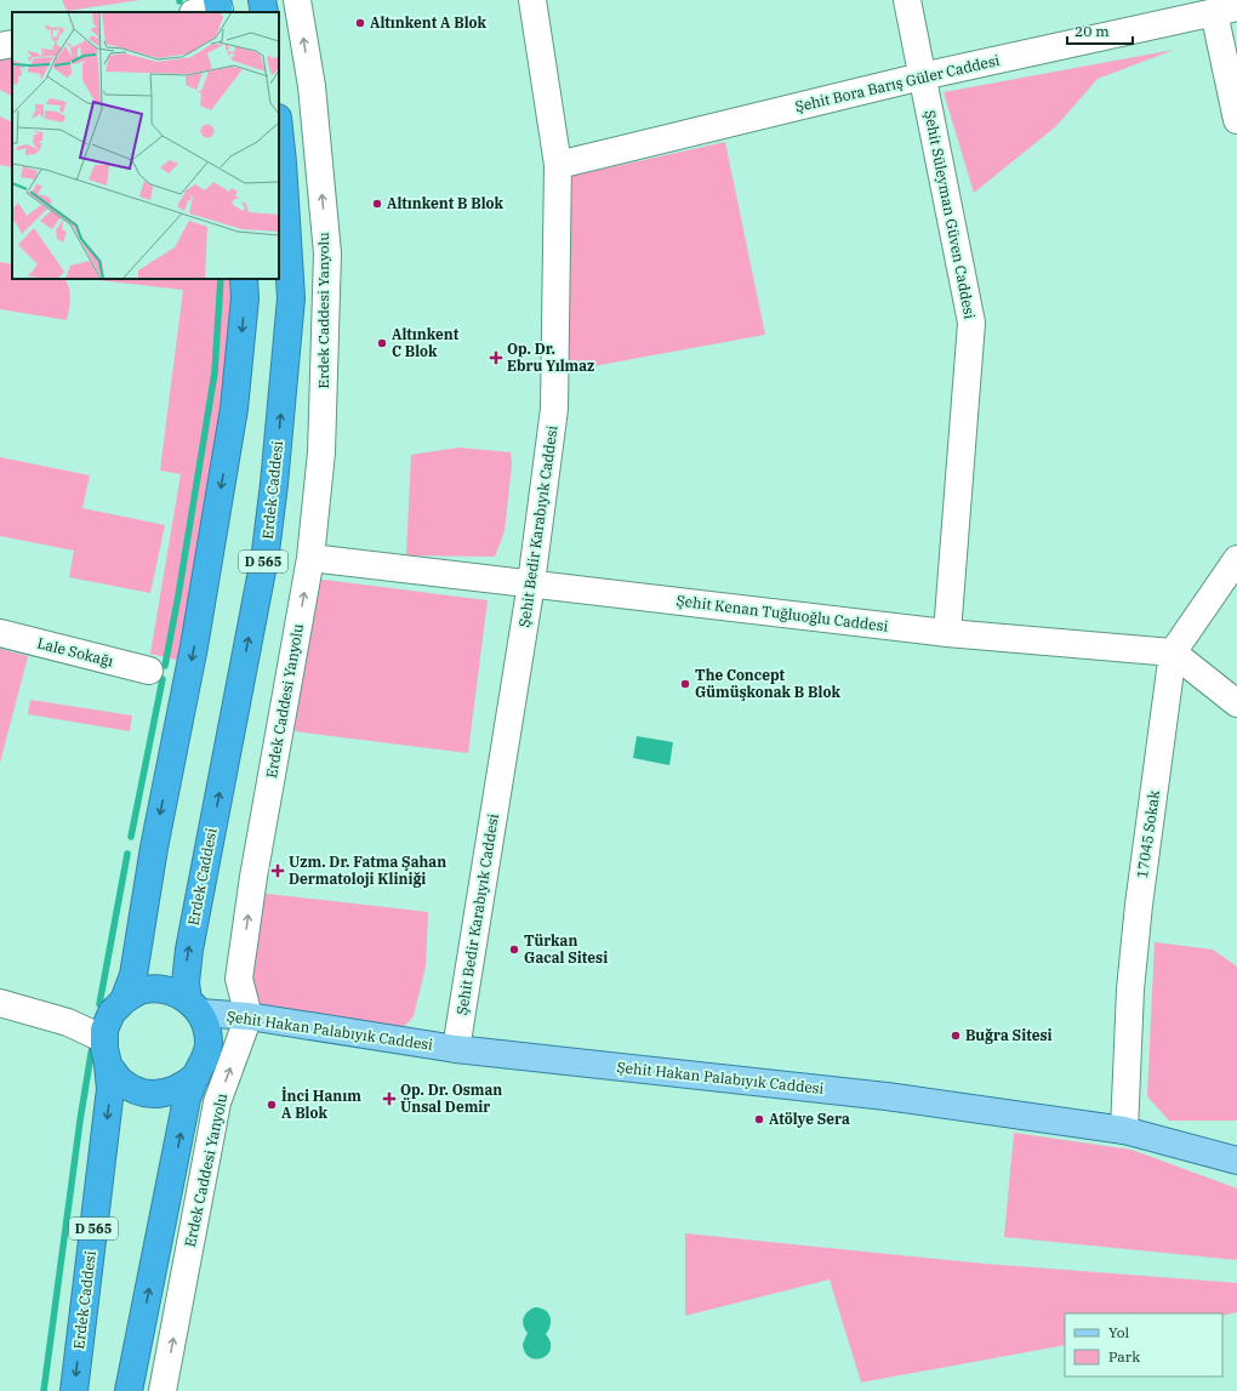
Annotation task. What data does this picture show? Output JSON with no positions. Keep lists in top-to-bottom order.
{
  "streets": {
    "highway": ["Erdek Caddesi", "D 565"],
    "main road": ["Şehit Hakan Palabıyık Caddesi"],
    "street": [
      "Şehit Bora Barış Güler Caddesi",
      "Şehit Süleyman Güven Caddesi",
      "Erdek Caddesi Yanyolu",
      "Şehit Bedir Karabıyık Caddesi",
      "Şehit Kenan Tuğluoğlu Caddesi",
      "Lale Sokağı",
      "17045 Sokak"
    ]
  },
  "crossings": [
    ["Şehit Bora Barış Güler Caddesi", "Şehit Süleyman Güven Caddesi"],
    ["Şehit Bora Barış Güler Caddesi", "Şehit Bedir Karabıyık Caddesi"],
    ["Şehit Süleyman Güven Caddesi", "Şehit Kenan Tuğluoğlu Caddesi"],
    ["Erdek Caddesi Yanyolu", "Şehit Kenan Tuğluoğlu Caddesi"],
    ["Erdek Caddesi Yanyolu", "Şehit Hakan Palabıyık Caddesi"],
    ["Erdek Caddesi", "Şehit Hakan Palabıyık Caddesi"],
    ["Şehit Bedir Karabıyık Caddesi", "Şehit Kenan Tuğluoğlu Caddesi"],
    ["Şehit Bedir Karabıyık Caddesi", "Şehit Hakan Palabıyık Caddesi"],
    ["Şehit Kenan Tuğluoğlu Caddesi", "17045 Sokak"],
    ["17045 Sokak", "Şehit Hakan Palabıyık Caddesi"]
  ],
  "one_way": ["Erdek Caddesi Yanyolu"],
  "places": {
    "other": [
      "Altınkent A Blok",
      "Altınkent B Blok",
      "Altınkent C Blok",
      "The Concept Gümüşkonak B Blok",
      "Türkan Gacal Sitesi",
      "Buğra Sitesi",
      "İnci Hanım A Blok",
      "Atölye Sera"
    ],
    "health": ["Op. Dr. Ebru Yılmaz", "Uzm. Dr. Fatma Şahan Dermatoloji Kliniği", "Op. Dr. Osman Ünsal Demir"]
  },
  "legend": ["Yol", "Park"],
  "scale_bar": "20 m"
}
